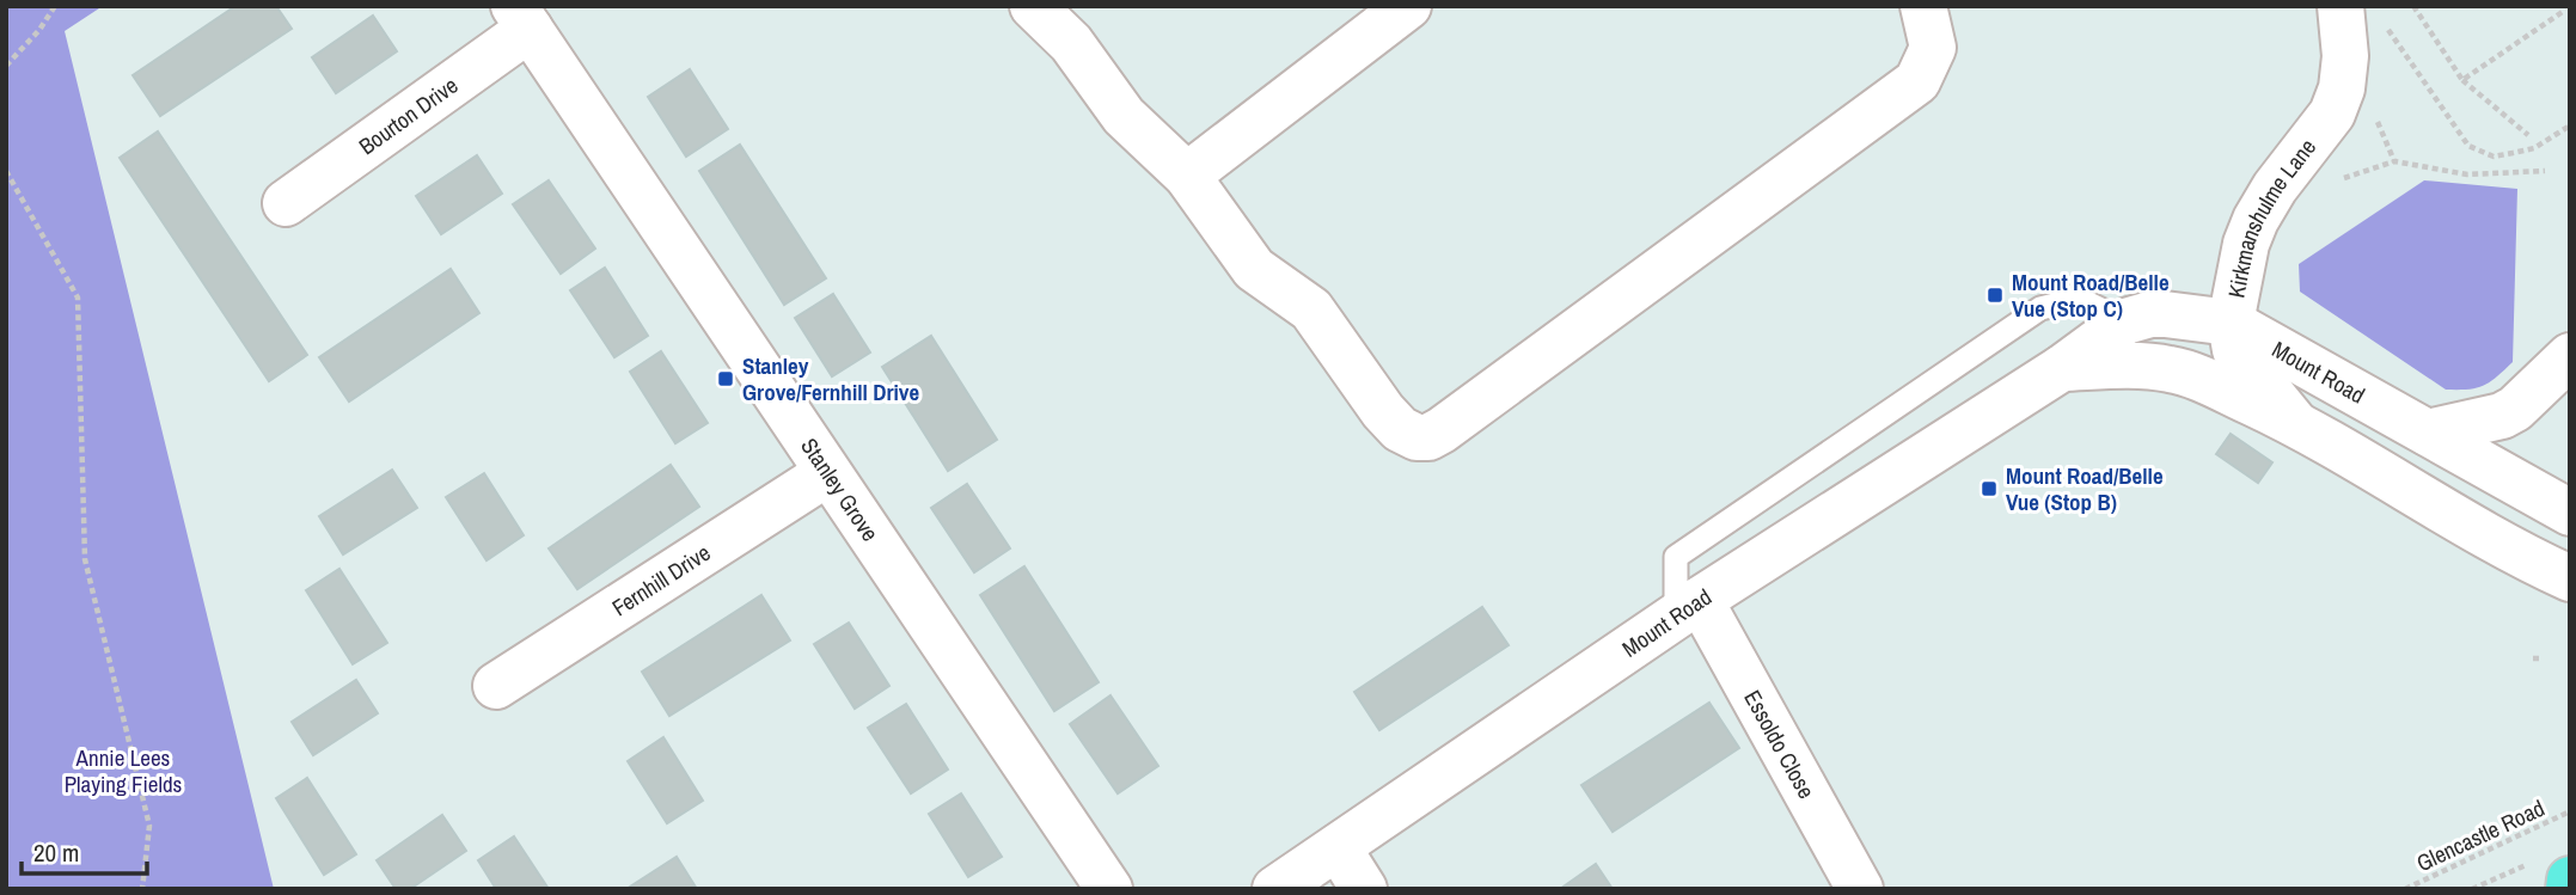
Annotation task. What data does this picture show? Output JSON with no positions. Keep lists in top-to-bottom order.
{
  "streets": {
    "street": [
      "Bourton Drive",
      "Kirkmanshulme Lane",
      "Mount Road",
      "Stanley Grove",
      "Fernhill Drive",
      "Essoldo Close"
    ],
    "path": ["Glencastle Road"]
  },
  "crossings": [
    ["Bourton Drive", "Stanley Grove"],
    ["Kirkmanshulme Lane", "Mount Road"],
    ["Mount Road", "Essoldo Close"],
    ["Stanley Grove", "Fernhill Drive"]
  ],
  "parks": ["Annie Lees Playing Fields"],
  "places": {
    "transit": ["Mount Road/Belle Vue (Stop C)", "Stanley Grove/Fernhill Drive", "Mount Road/Belle Vue (Stop B)"]
  },
  "scale_bar": "20 m"
}
